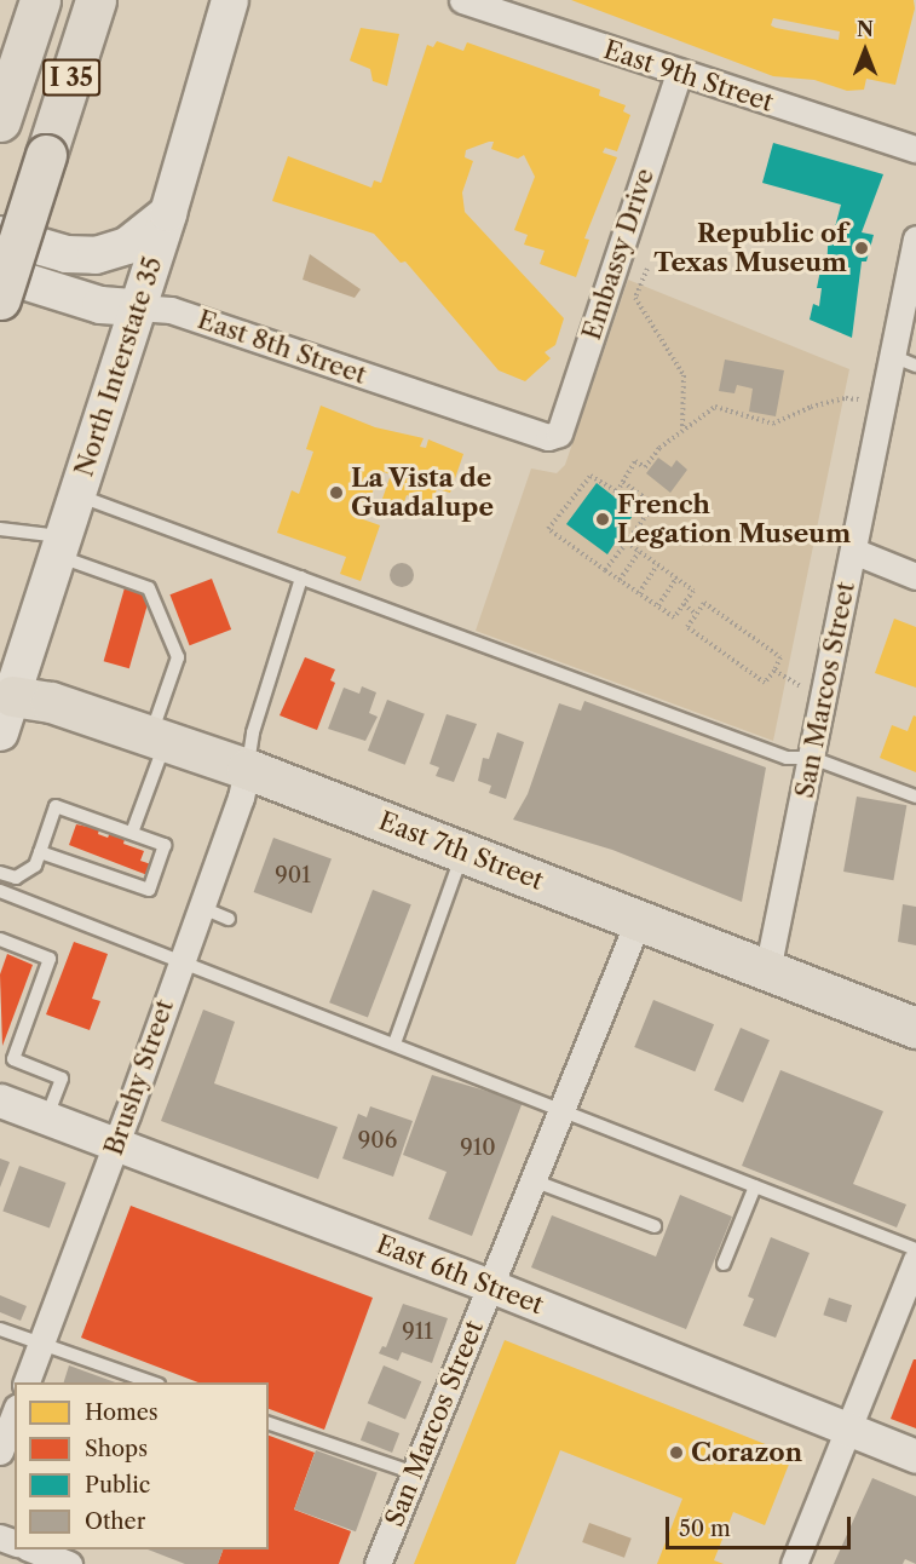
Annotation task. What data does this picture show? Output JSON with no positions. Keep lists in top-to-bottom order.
{
  "streets": {
    "main road": [
      "I 35",
      "East 8th Street",
      "North Interstate 35",
      "East 7th Street"
    ],
    "street": [
      "East 9th Street",
      "Embassy Drive",
      "San Marcos Street",
      "Brushy Street",
      "East 6th Street"
    ]
  },
  "crossings": [
    ["East 9th Street", "Embassy Drive"],
    ["Embassy Drive", "East 8th Street"],
    ["East 8th Street", "North Interstate 35"],
    ["North Interstate 35", "East 7th Street"],
    ["San Marcos Street", "East 7th Street"],
    ["San Marcos Street", "East 6th Street"],
    ["East 7th Street", "Brushy Street"],
    ["Brushy Street", "East 6th Street"]
  ],
  "places": [
    "Republic of Texas Museum",
    "La Vista de Guadalupe",
    "French Legation Museum",
    "Corazon"
  ],
  "house_numbers": [
    "901",
    "906",
    "910",
    "911"
  ],
  "legend": [
    "Homes",
    "Shops",
    "Public",
    "Other"
  ],
  "scale_bar": "50 m",
  "north": "top"
}
